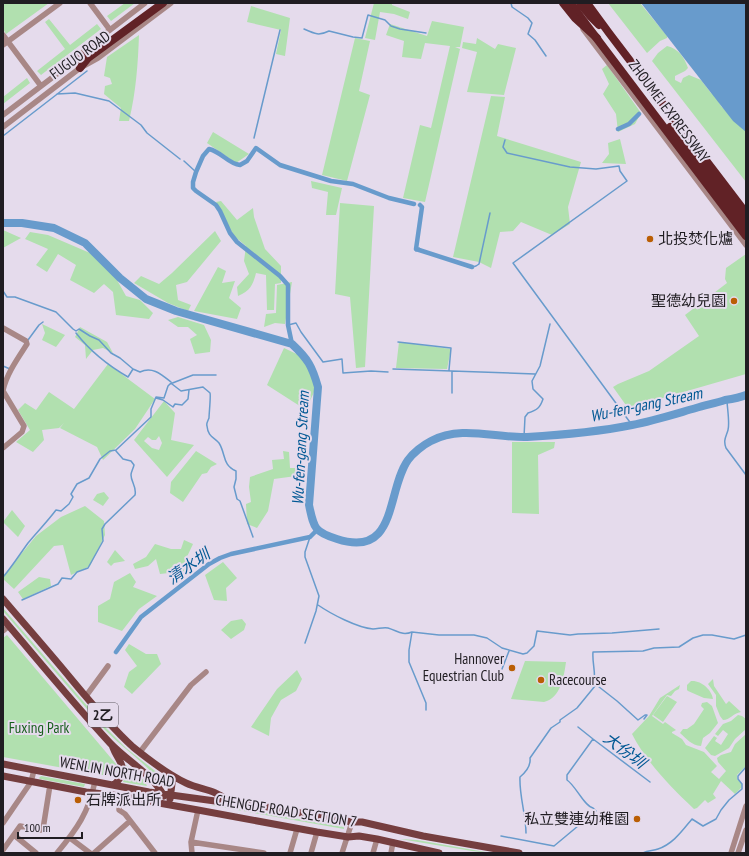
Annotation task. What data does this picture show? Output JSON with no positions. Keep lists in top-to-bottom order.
{
  "streets": {
    "highway": ["ZHOUMEI EXPRESSWAY"],
    "main road": ["2乙", "WENLIN NORTH ROAD", "CHENGDE ROAD SECTION 7"],
    "street": ["FUGUO ROAD"]
  },
  "crossings": [
    ["2乙", "WENLIN NORTH ROAD"],
    ["2乙", "CHENGDE ROAD SECTION 7"],
    ["WENLIN NORTH ROAD", "CHENGDE ROAD SECTION 7"]
  ],
  "water": ["Wu-fen-gang Stream", "清水圳", "大份圳"],
  "parks": ["Fuxing Park"],
  "places": [
    "北投焚化爐",
    "聖德幼兒園",
    "Hannover Equestrian Club",
    "Racecourse",
    "石牌派出所",
    "私立雙連幼稚園"
  ],
  "scale_bar": "100 m"
}
